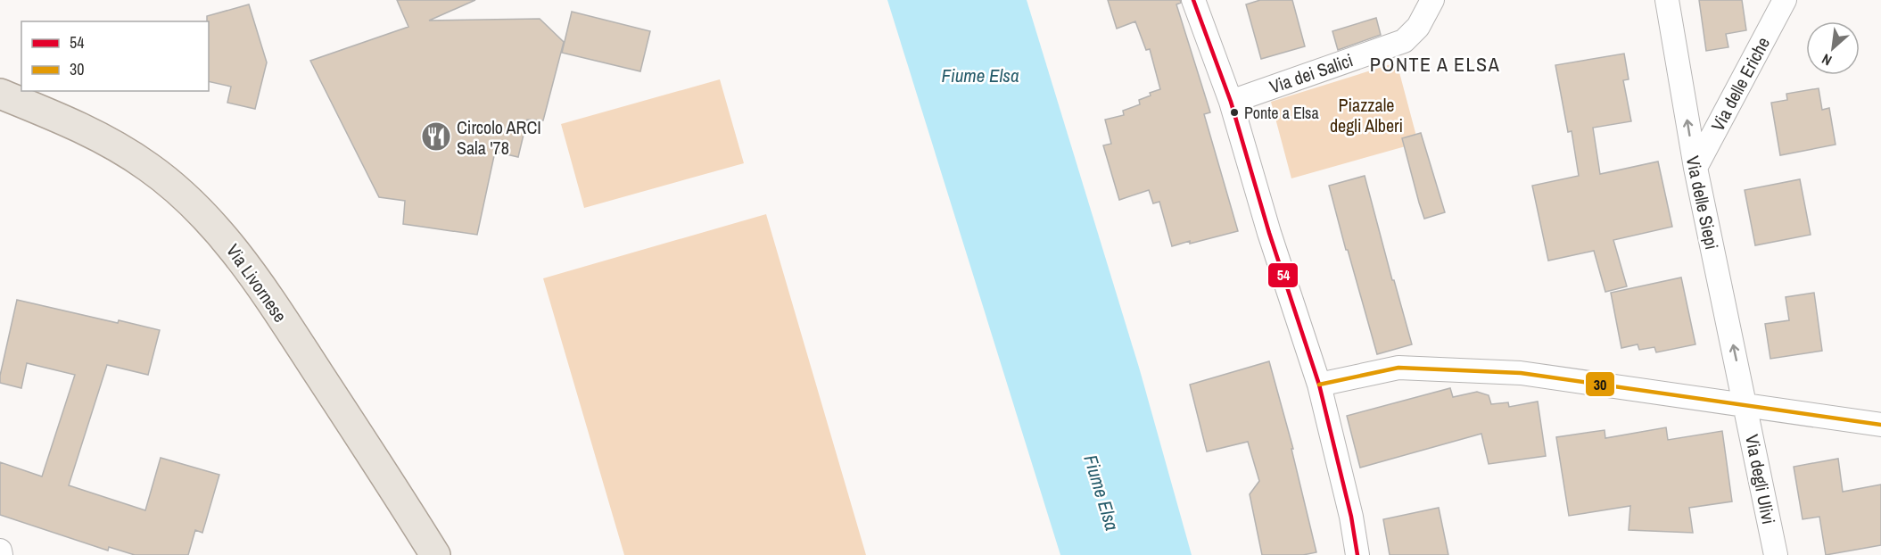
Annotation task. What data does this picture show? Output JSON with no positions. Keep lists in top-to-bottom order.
{
  "streets": {
    "main road": ["Via Livornese"],
    "street": [
      "Via dei Salici",
      "Via delle Eriche",
      "Via delle Siepi",
      "Via degli Ulivi"
    ]
  },
  "crossings": [
    ["Via delle Eriche", "Via delle Siepi"],
    ["Via delle Siepi", "Via degli Ulivi"]
  ],
  "one_way": ["Via delle Siepi"],
  "districts": ["PONTE A ELSA"],
  "water": ["Fiume Elsa"],
  "parks": ["Piazzale degli Alberi"],
  "places": {
    "other": ["Ponte a Elsa"],
    "restaurant": ["Circolo ARCI Sala '78"]
  },
  "lines": ["transit line 54", "transit line 30"],
  "legend": ["54", "30"],
  "north": "bottom left"
}
